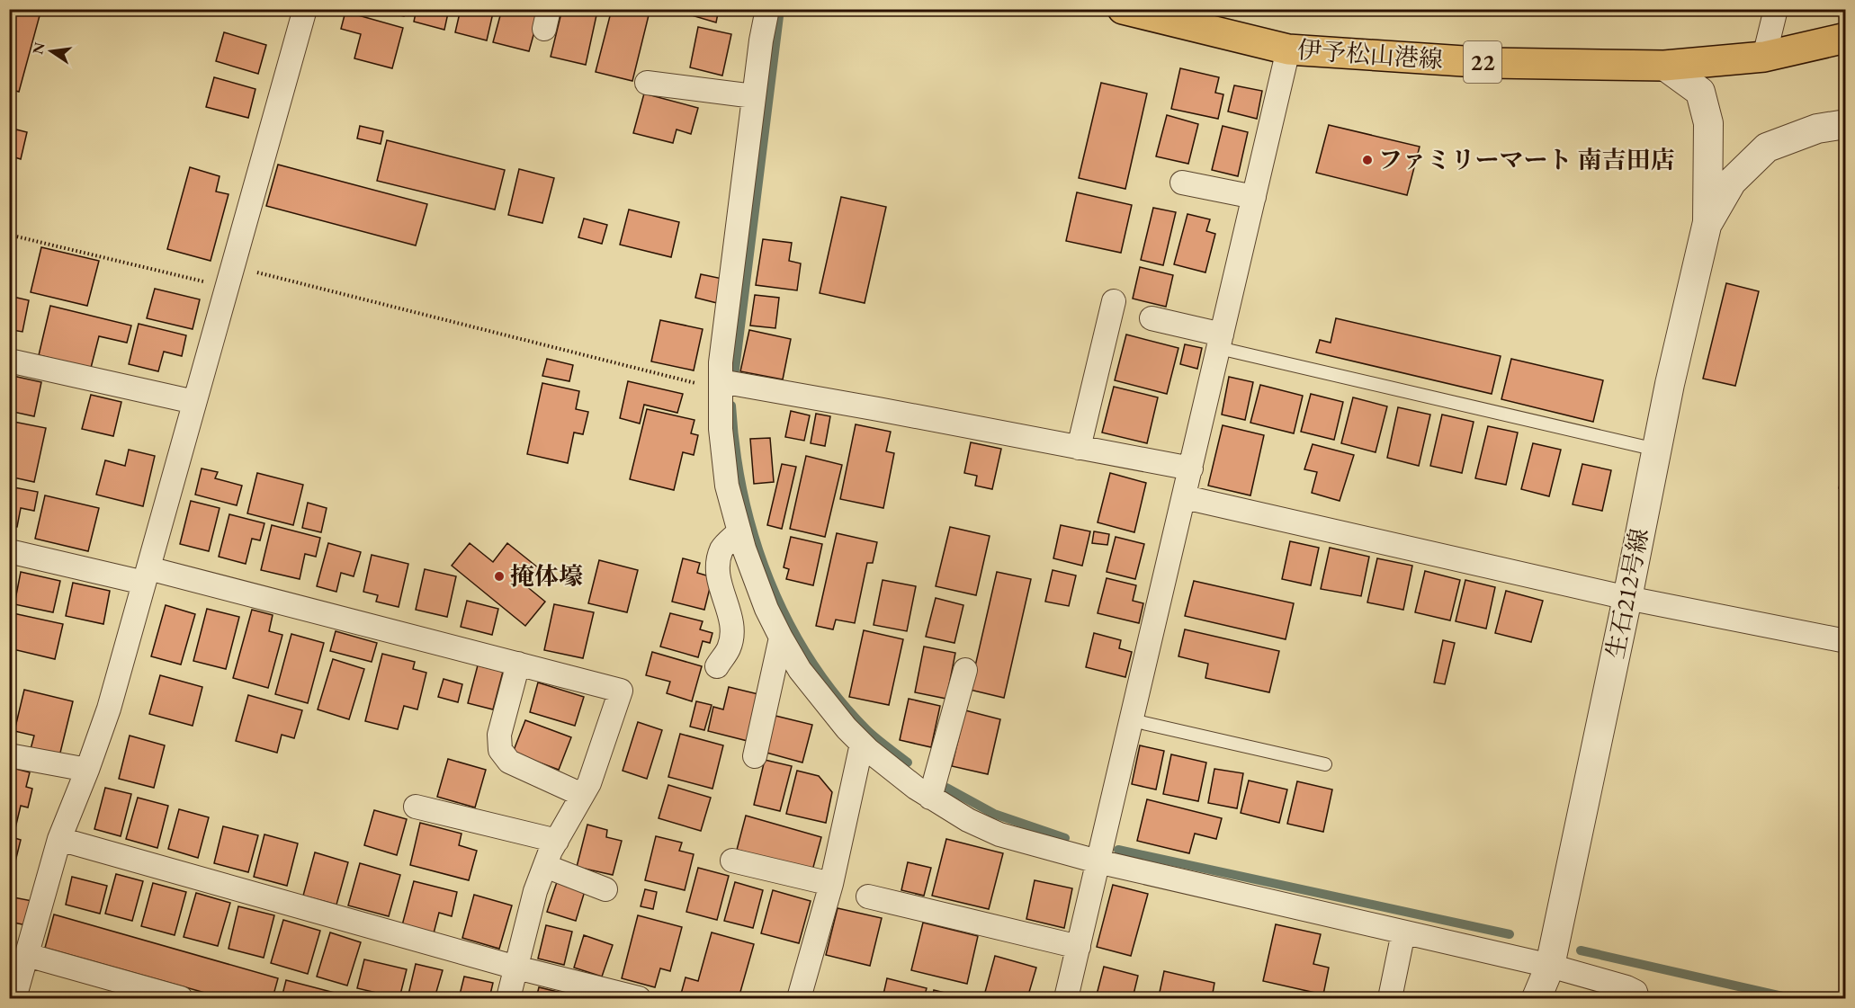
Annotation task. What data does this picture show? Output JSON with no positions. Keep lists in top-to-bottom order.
{
  "streets": {
    "main road": ["伊予松山港線", "22"],
    "street": ["生石212号線"]
  },
  "places": ["ファミリーマート 南吉田店", "掩体壕"],
  "north": "left"
}
